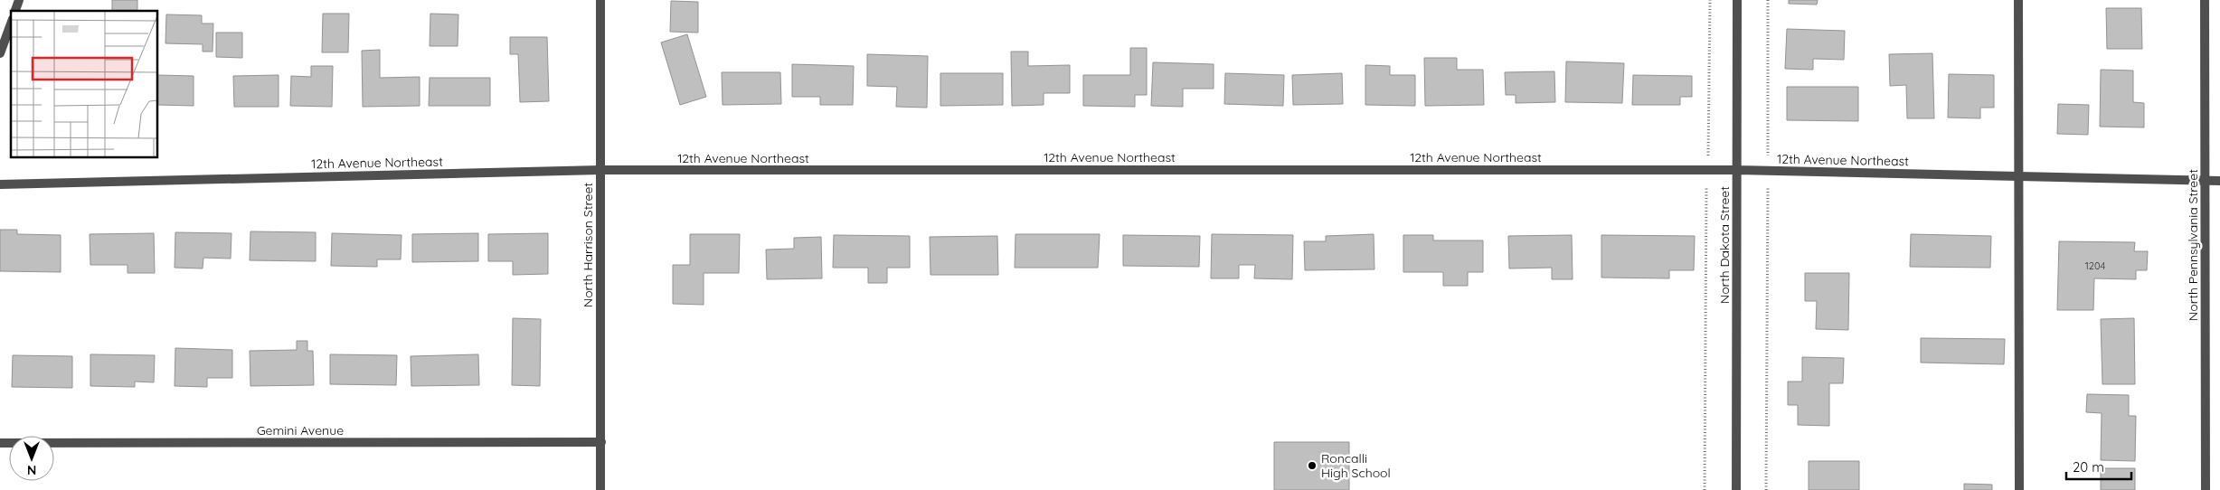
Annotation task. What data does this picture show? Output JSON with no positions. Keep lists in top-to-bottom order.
{
  "streets": {
    "street": [
      "12th Avenue Northeast",
      "North Harrison Street",
      "North Dakota Street",
      "North Pennsylvania Street",
      "Gemini Avenue"
    ]
  },
  "crossings": [
    ["12th Avenue Northeast", "North Harrison Street"],
    ["12th Avenue Northeast", "North Dakota Street"],
    ["12th Avenue Northeast", "North Pennsylvania Street"],
    ["North Harrison Street", "Gemini Avenue"]
  ],
  "places": ["Roncalli High School"],
  "house_numbers": ["1204"],
  "scale_bar": "20 m",
  "north": "bottom"
}
